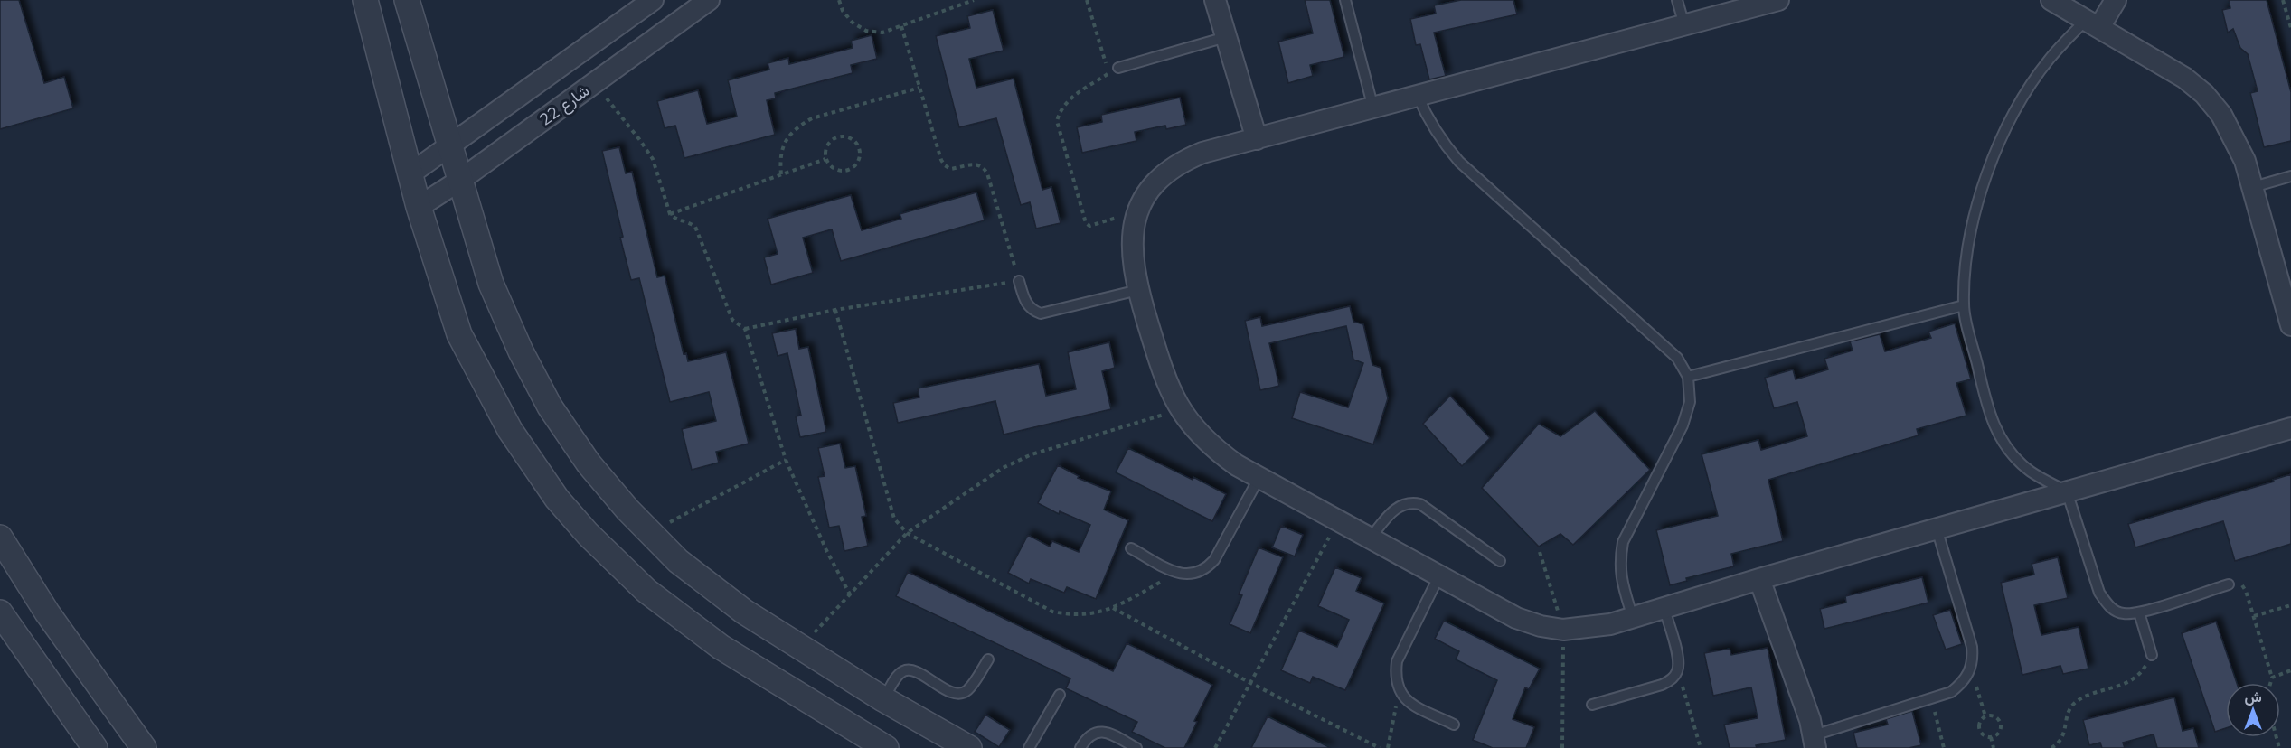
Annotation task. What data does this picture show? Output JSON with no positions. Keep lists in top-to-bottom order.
{
  "streets": {
    "street": ["شارع 22"]
  },
  "north": "top"
}
